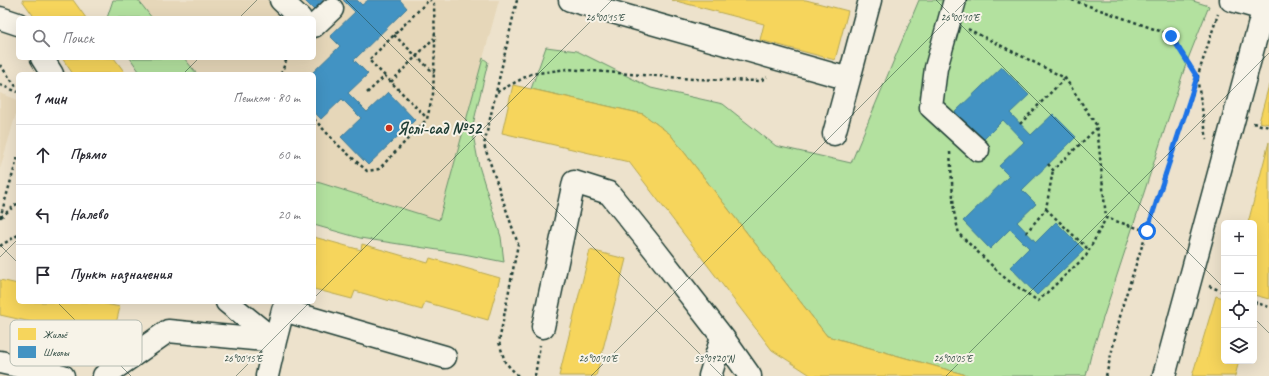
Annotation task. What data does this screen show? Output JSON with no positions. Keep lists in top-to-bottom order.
{
  "places": ["Яслі-сад №52"],
  "legend": ["Жильё", "Школы"],
  "page": {
    "search": "Поиск",
    "heading": ["1 мин", "Пешком · 80 m"],
    "list": [
      ["Прямо", "60 m"],
      ["Налево", "20 m"],
      "Пункт назначения"
    ],
    "map_buttons": ["+", "−"]
  },
  "coordinates": [
    "26°00'15\"E",
    "26°00'10\"E",
    "53°09'20\"N",
    "26°00'05\"E"
  ]
}
